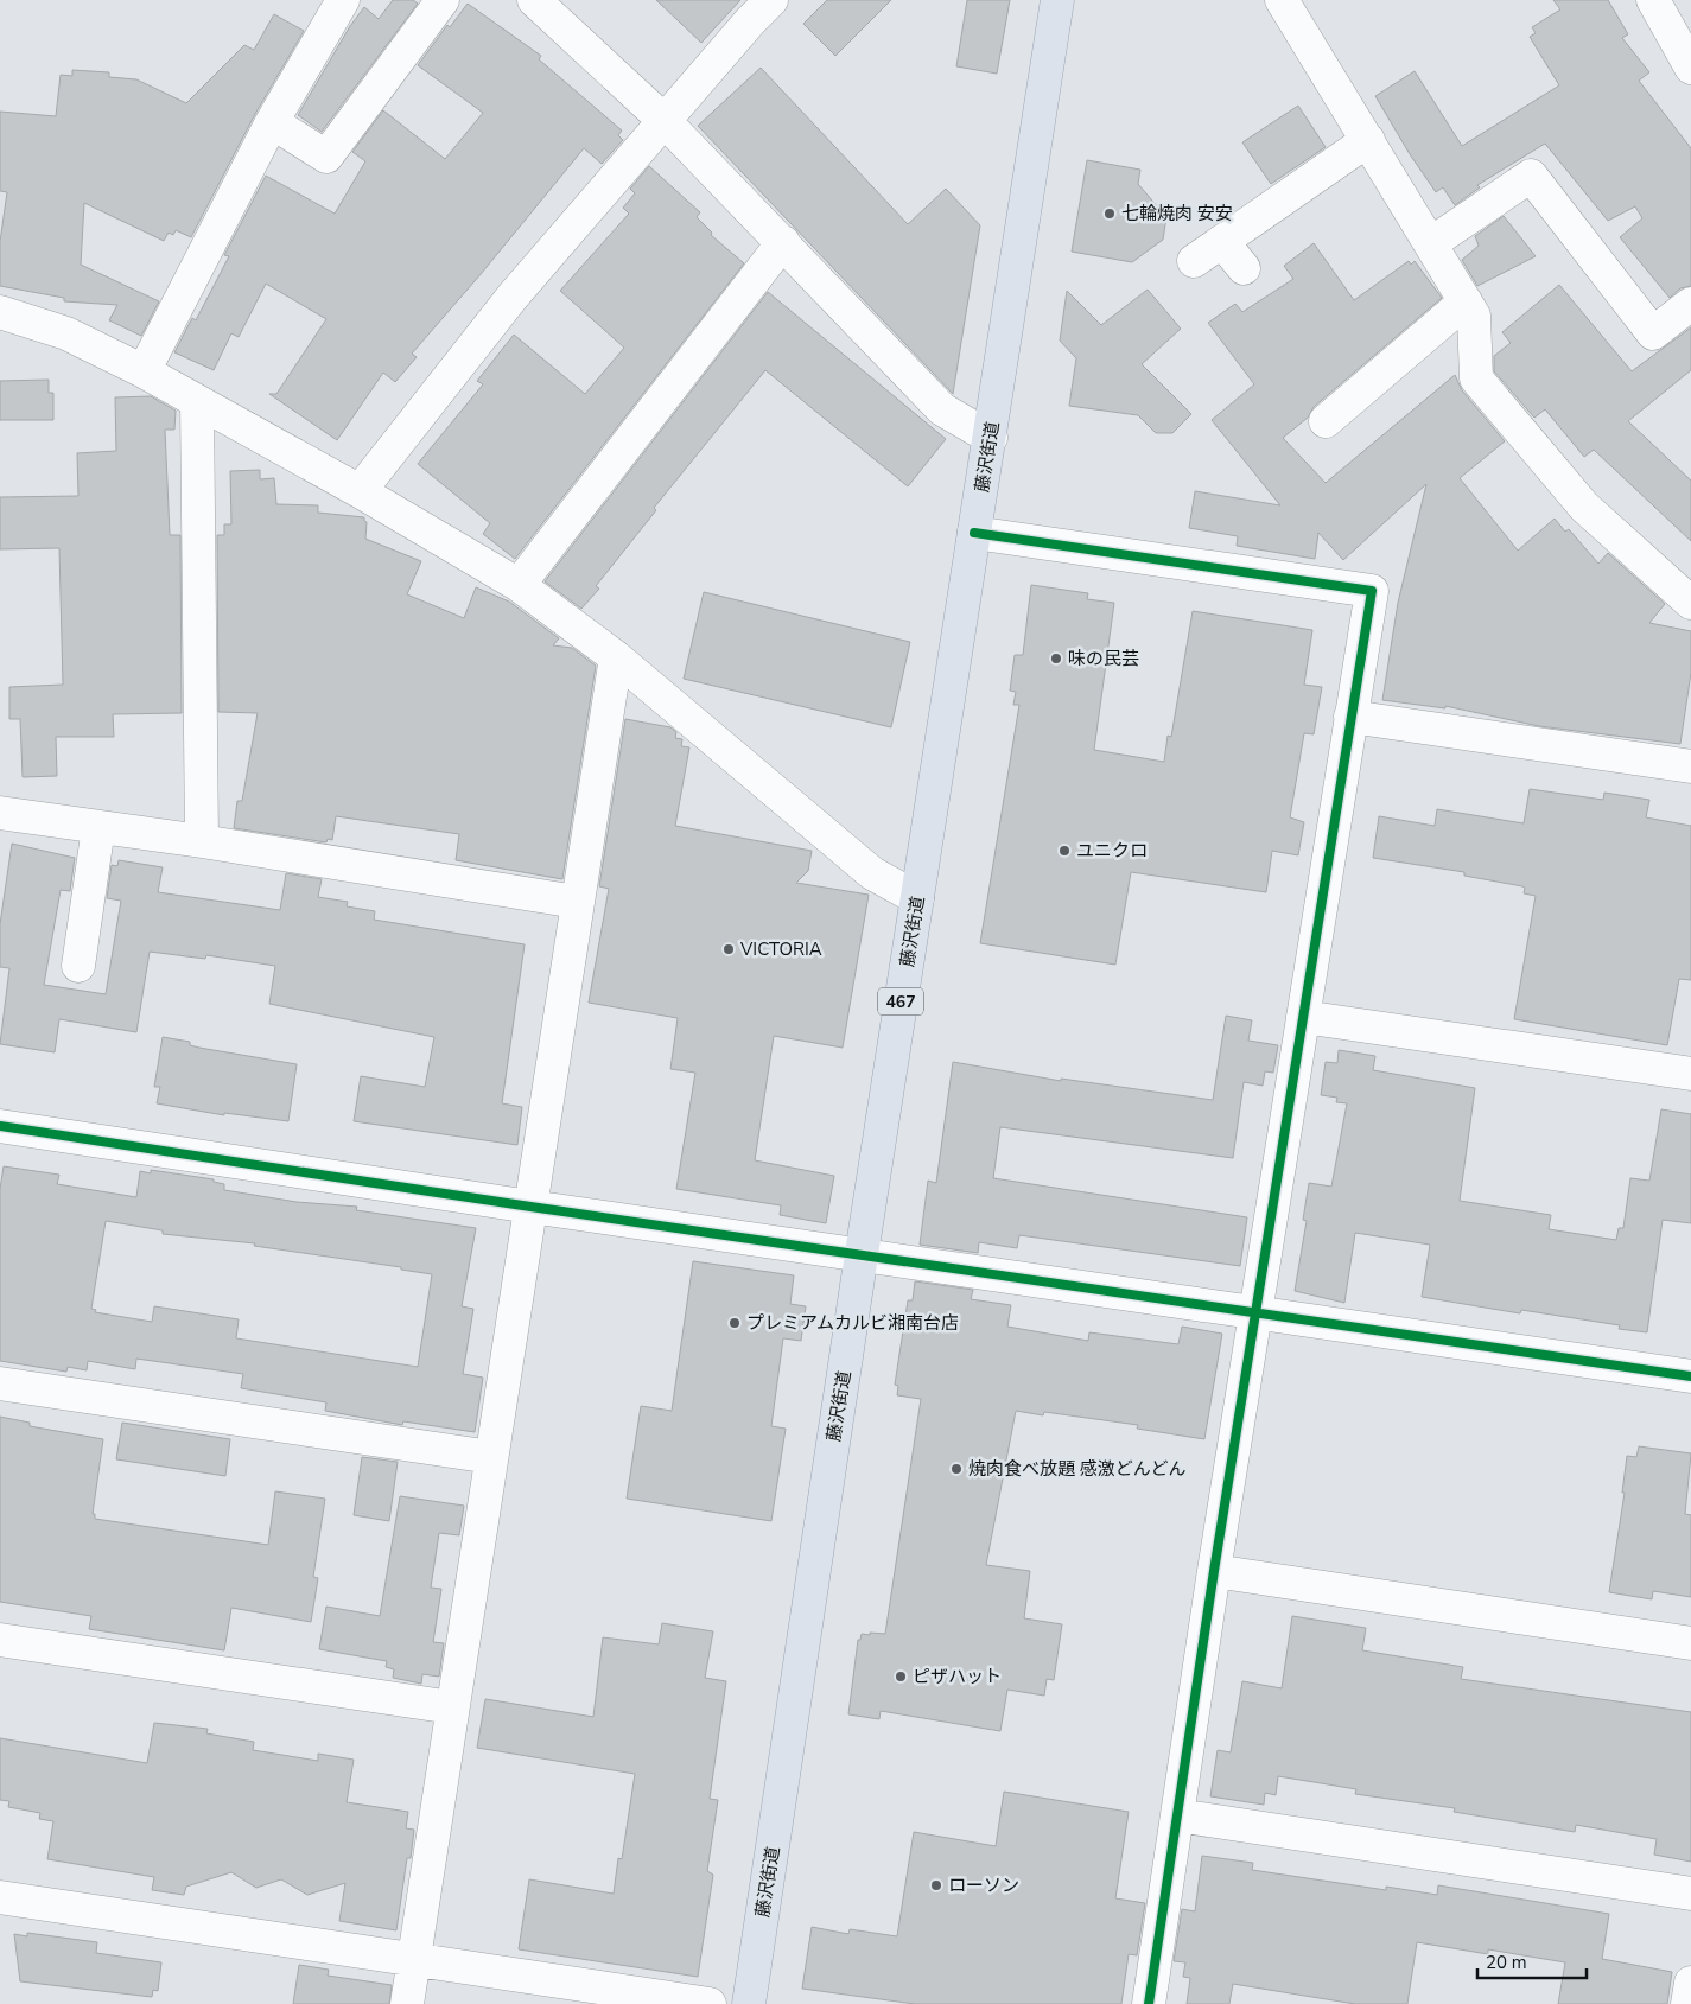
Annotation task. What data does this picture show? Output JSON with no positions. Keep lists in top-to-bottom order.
{
  "streets": {
    "highway": ["藤沢街道", "467"]
  },
  "places": [
    "七輪焼肉 安安",
    "味の民芸",
    "ユニクロ",
    "VICTORIA",
    "プレミアムカルビ湘南台店",
    "焼肉食べ放題 感激どんどん",
    "ピザハット",
    "ローソン"
  ],
  "scale_bar": "20 m"
}
